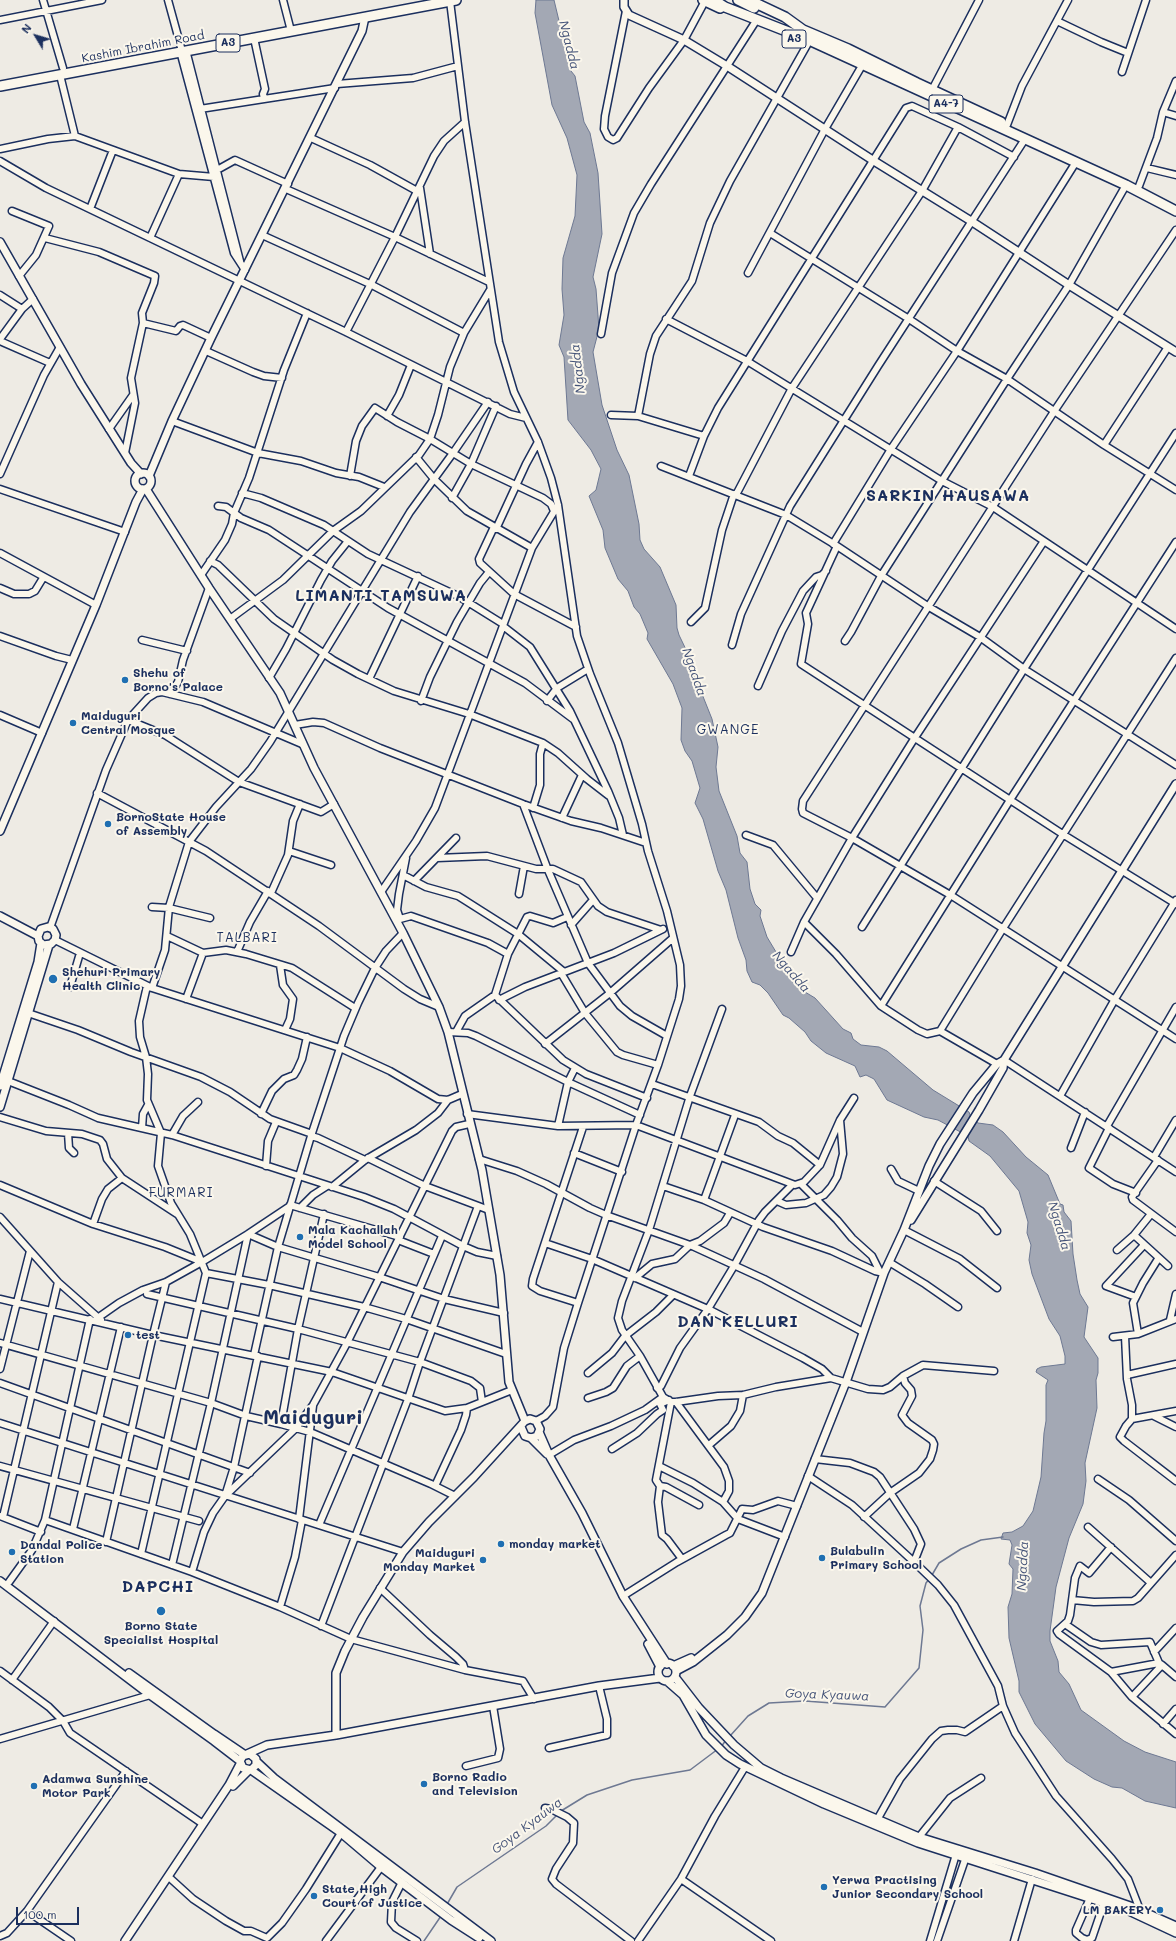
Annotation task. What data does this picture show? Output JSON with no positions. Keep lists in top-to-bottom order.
{
  "streets": {
    "highway": ["A3", "Kashim Ibrahim Road", "A4-7"]
  },
  "crossings": [
    ["A3", "A4-7"]
  ],
  "districts": [
    "SARKIN HAUSAWA",
    "LIMANTI TAMSUWA",
    "GWANGE",
    "TALBARI",
    "FURMARI",
    "DAN KELLURI",
    "Maiduguri",
    "DAPCHI"
  ],
  "water": ["Ngadda", "Goya Kyauwa"],
  "places": [
    "Shehu of Borno's Palace",
    "Maiduguri Central Mosque",
    "BornoState House of Assembly",
    "Shehuri Primary Health Clinic",
    "Mala Kachallah Model School",
    "test",
    "monday market",
    "Dandal Police Station",
    "Bulabulin Primary School",
    "Maiduguri Monday Market",
    "Borno State Specialist Hospital",
    "Borno Radio and Television",
    "Adamwa Sunshine Motor Park",
    "Yerwa Practising Junior Secondary School",
    "State High Court of Justice",
    "LM BAKERY"
  ],
  "scale_bar": "100 m",
  "north": "top left"
}
